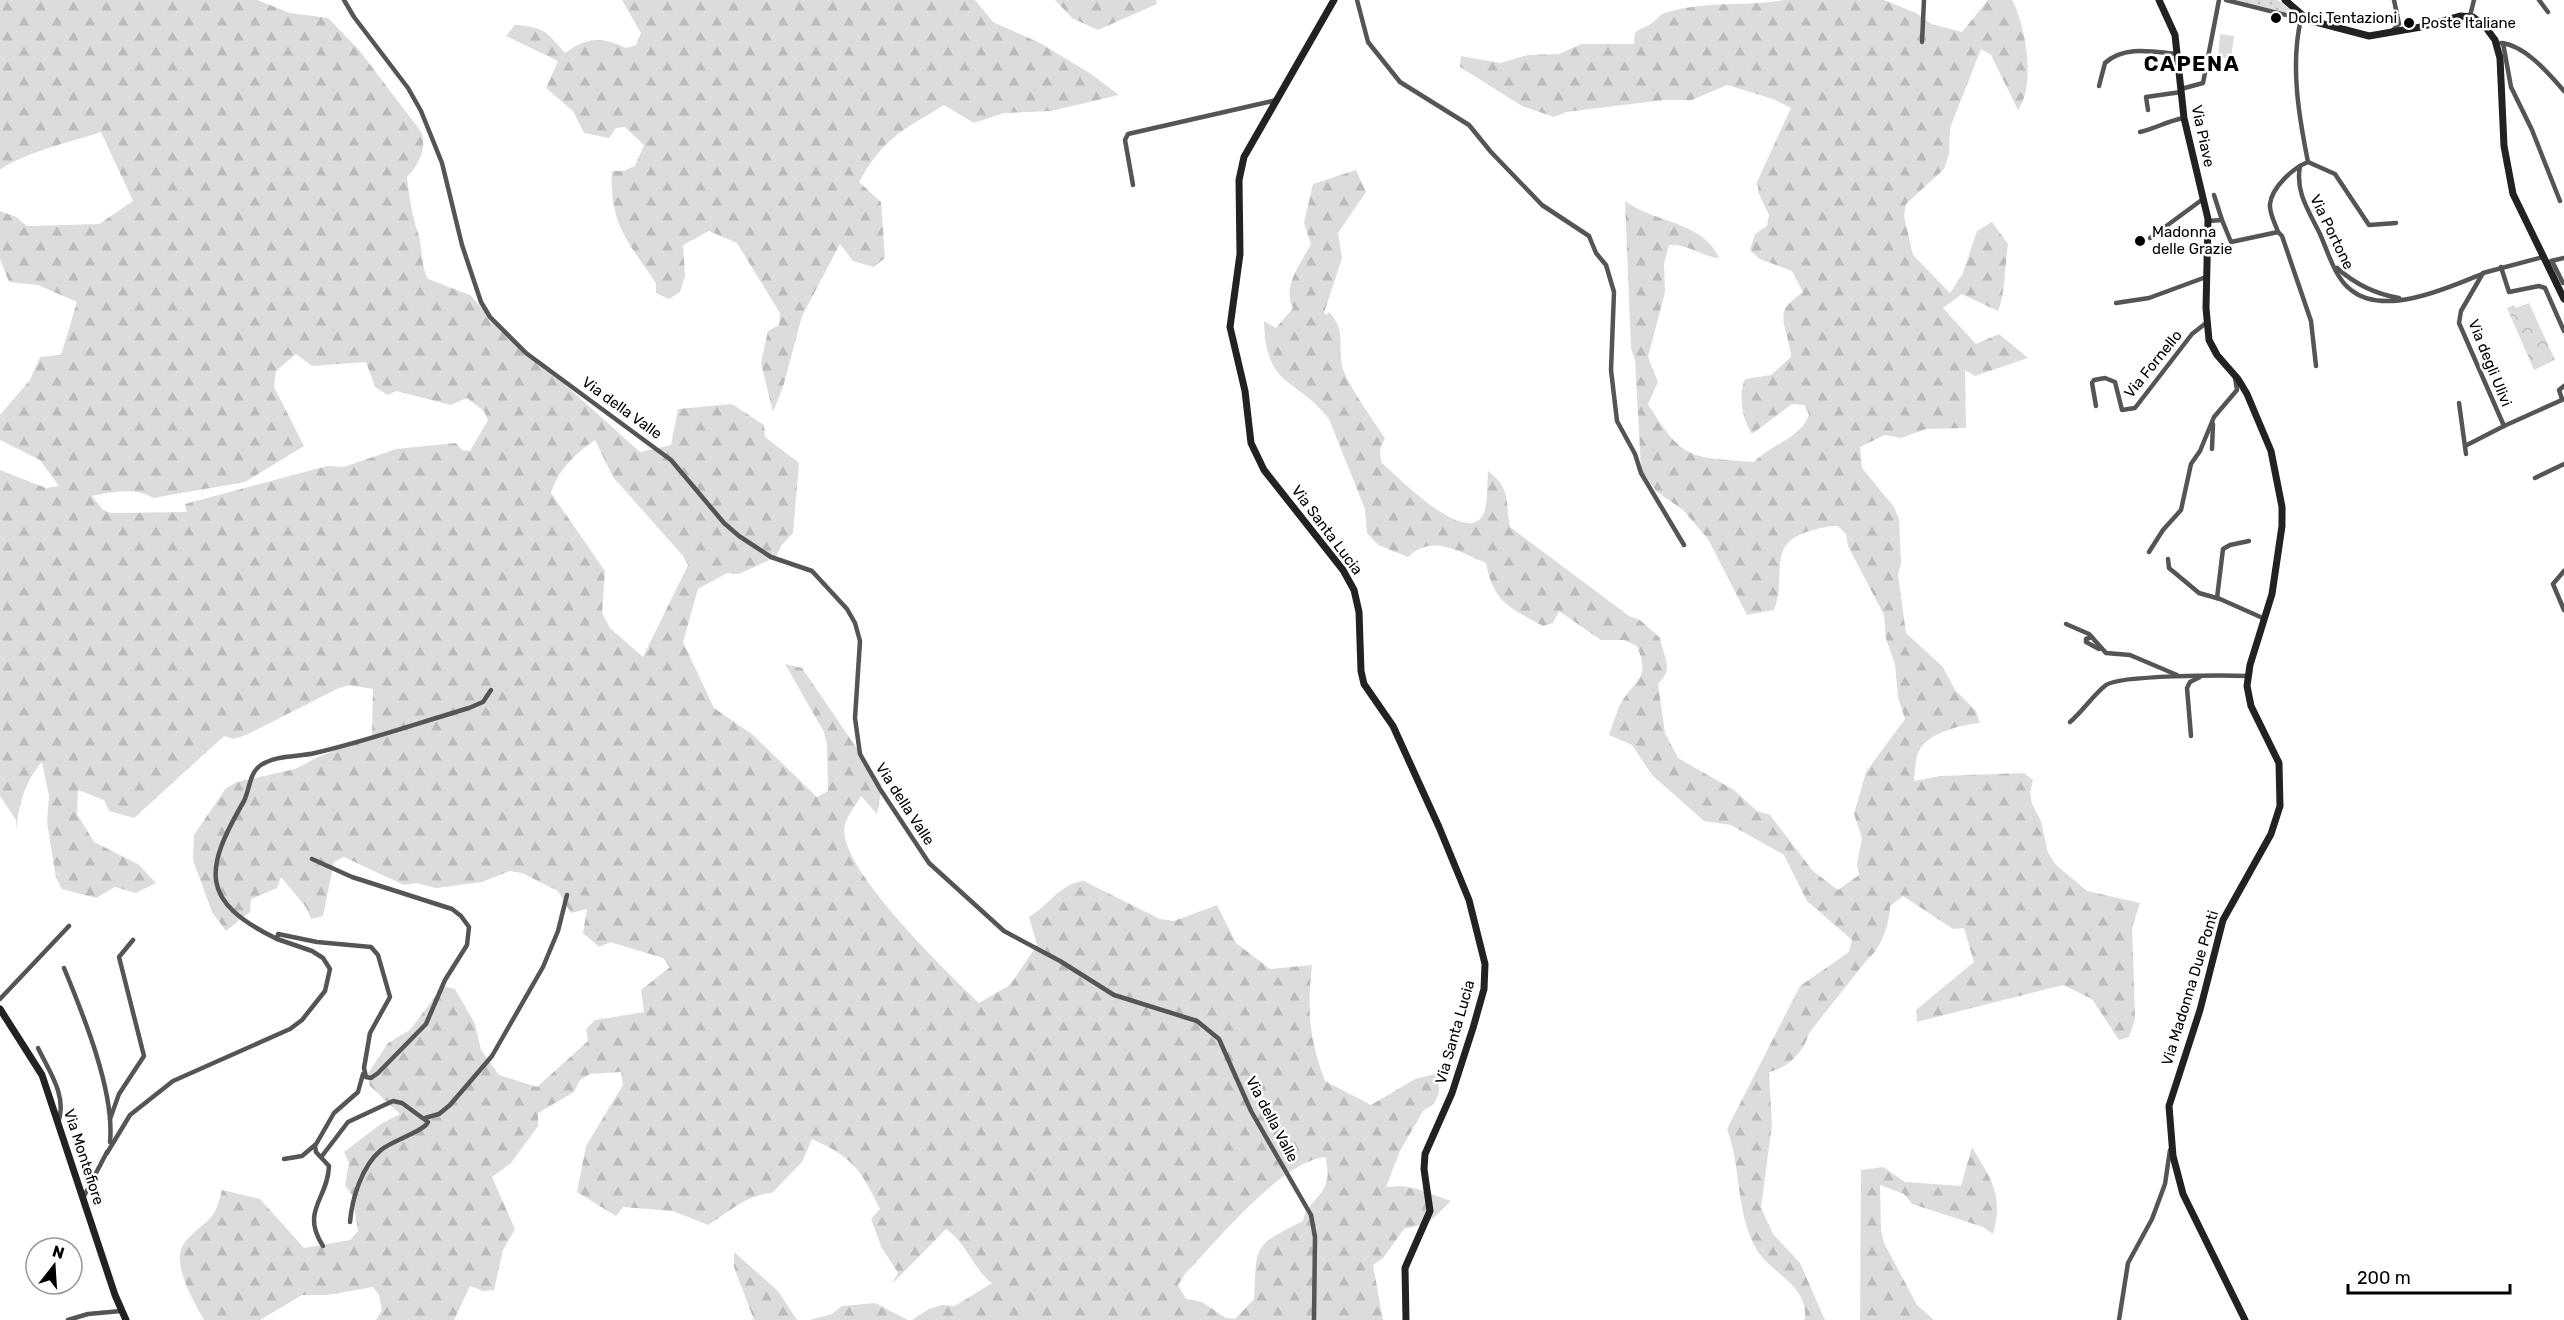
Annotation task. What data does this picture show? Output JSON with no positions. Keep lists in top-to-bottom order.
{
  "streets": {
    "main road": [
      "Via Piave",
      "Via Santa Lucia",
      "Via Madonna Due Ponti",
      "Via Montefiore"
    ],
    "street": [
      "Via Portone",
      "Via degli Ulivi",
      "Via Fornello",
      "Via della Valle"
    ]
  },
  "crossings": [
    ["Via Piave", "Via Madonna Due Ponti"],
    ["Via Portone", "Via degli Ulivi"],
    ["Via Fornello", "Via Madonna Due Ponti"]
  ],
  "districts": ["CAPENA"],
  "places": ["Dolci Tentazioni", "Poste Italiane", "Madonna delle Grazie"],
  "scale_bar": "200 m",
  "north": "top"
}
